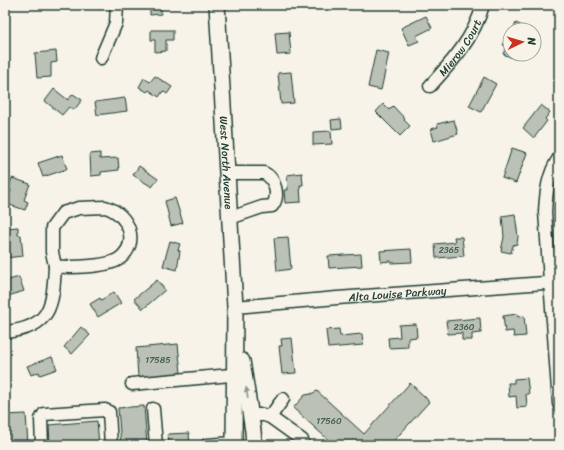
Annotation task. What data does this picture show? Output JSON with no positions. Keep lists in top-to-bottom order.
{
  "streets": {
    "main road": ["West North Avenue"],
    "street": ["Mierow Court", "Alta Louise Parkway"]
  },
  "crossings": [
    ["West North Avenue", "Alta Louise Parkway"]
  ],
  "house_numbers": [
    "2365",
    "2360",
    "17585",
    "17560"
  ],
  "north": "right"
}
